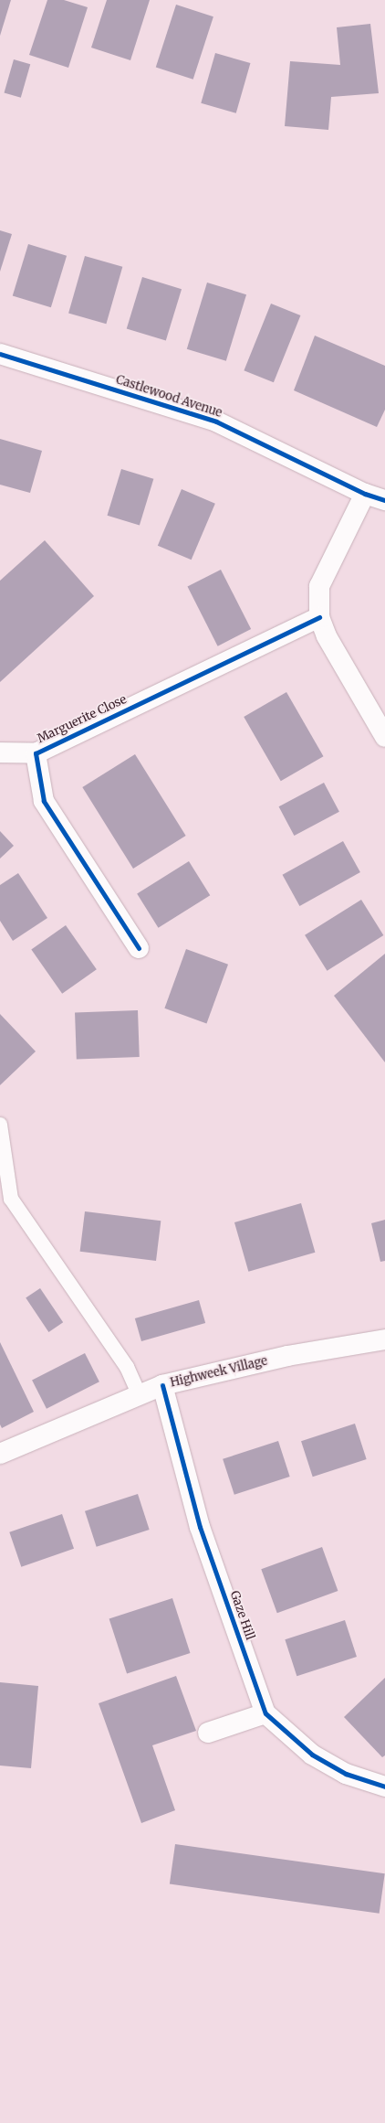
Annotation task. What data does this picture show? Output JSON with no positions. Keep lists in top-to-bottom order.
{
  "streets": {
    "street": [
      "Castlewood Avenue",
      "Marguerite Close",
      "Highweek Village",
      "Gaze Hill"
    ]
  },
  "crossings": [
    ["Highweek Village", "Gaze Hill"]
  ]
}
